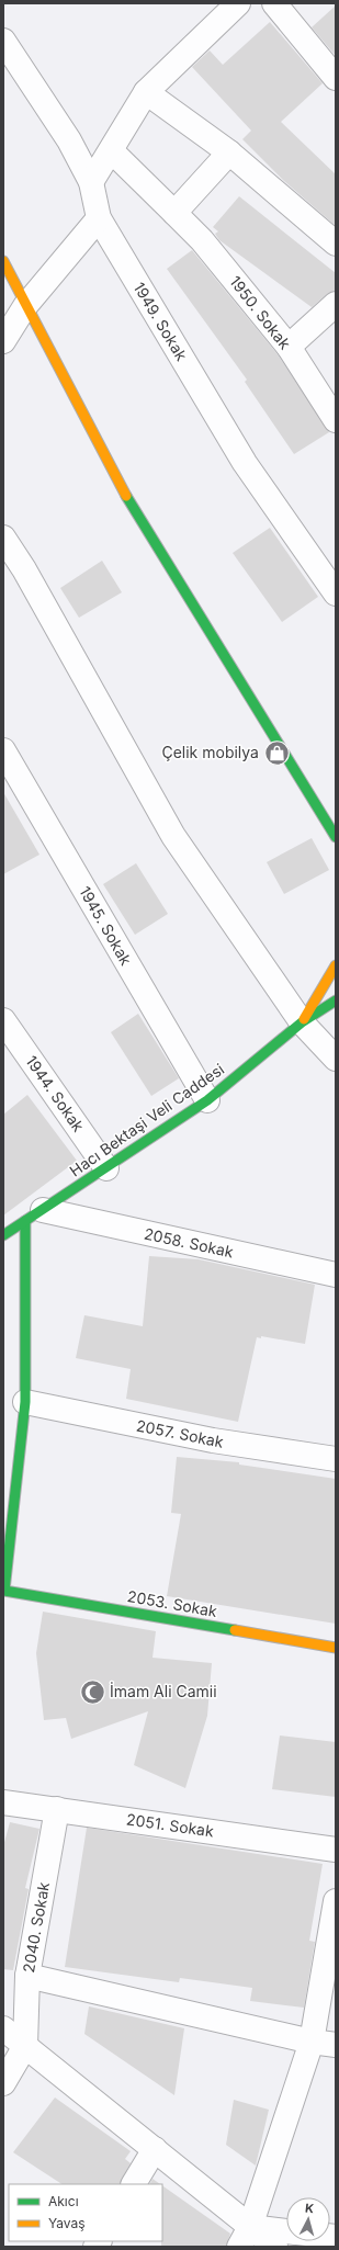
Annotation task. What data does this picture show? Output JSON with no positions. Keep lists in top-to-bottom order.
{
  "streets": {
    "street": [
      "1950. Sokak",
      "1949. Sokak",
      "1945. Sokak",
      "1944. Sokak",
      "Hacı Bektaşi Veli Caddesi",
      "2058. Sokak",
      "2057. Sokak",
      "2053. Sokak",
      "2051. Sokak",
      "2040. Sokak"
    ]
  },
  "crossings": [
    ["1945. Sokak", "Hacı Bektaşi Veli Caddesi"],
    ["1944. Sokak", "Hacı Bektaşi Veli Caddesi"],
    ["Hacı Bektaşi Veli Caddesi", "2058. Sokak"],
    ["2051. Sokak", "2040. Sokak"]
  ],
  "places": {
    "shop": ["Çelik mobilya"],
    "mosque": ["İmam Ali Camii"]
  },
  "legend": ["Akıcı", "Yavaş"],
  "north": "top"
}
